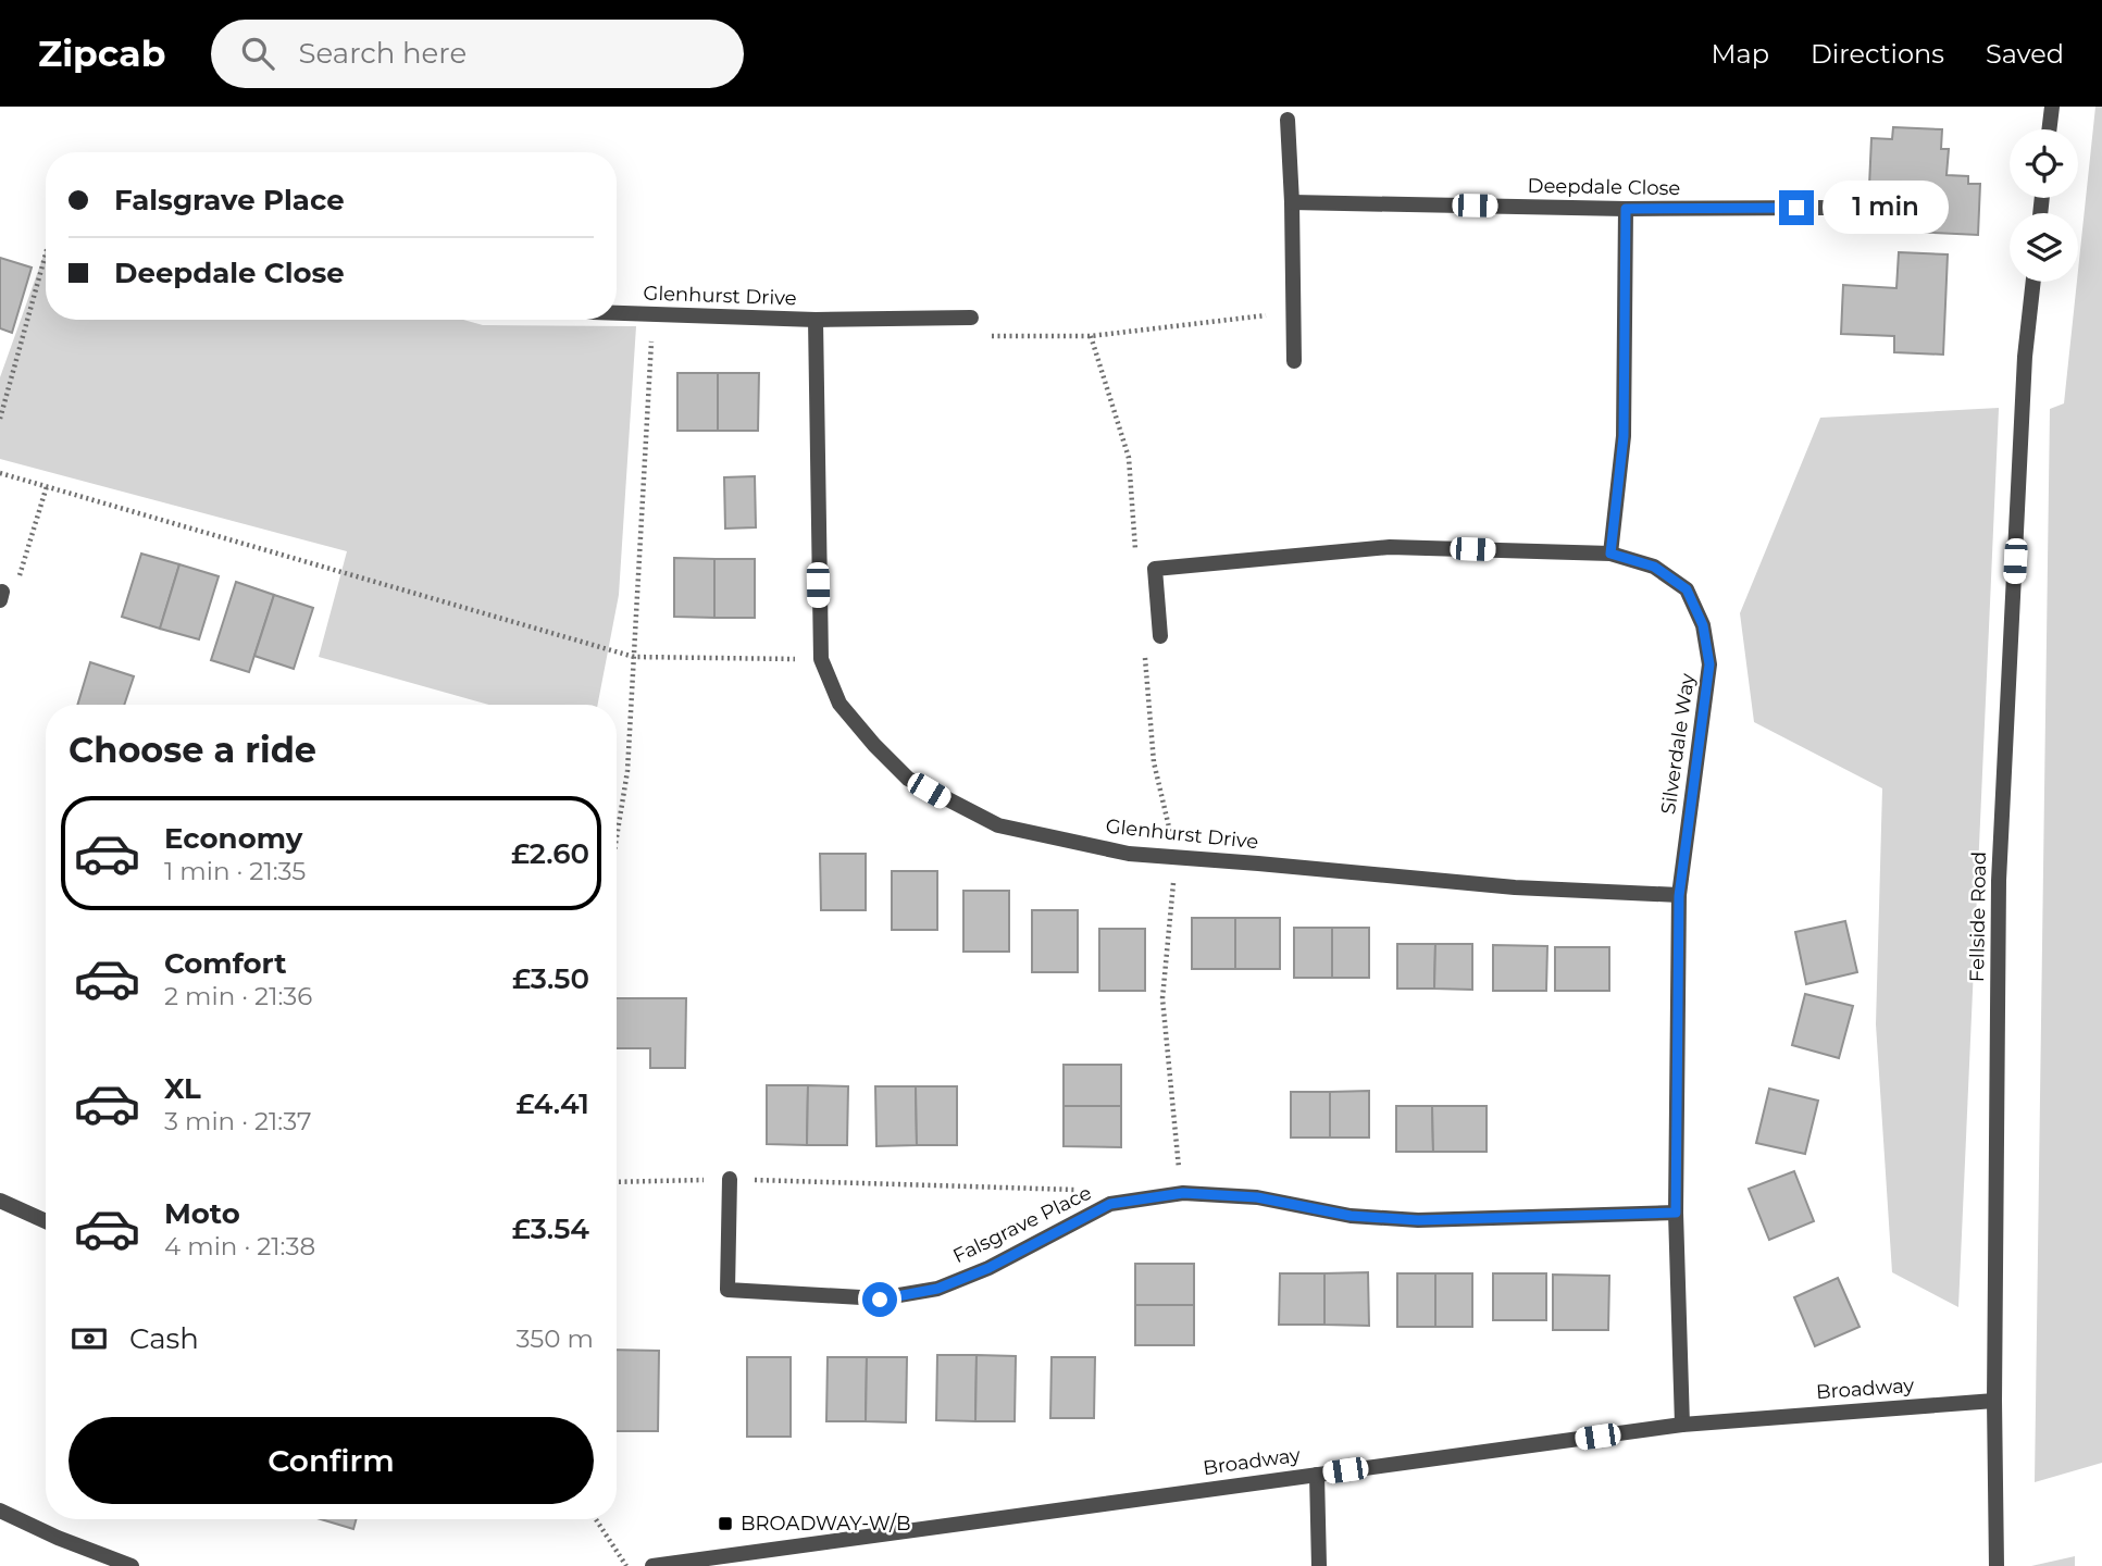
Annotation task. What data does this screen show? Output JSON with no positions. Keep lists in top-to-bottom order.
{
  "streets": {
    "street": [
      "Deepdale Close",
      "Glenhurst Drive",
      "Silverdale Way",
      "Fellside Road",
      "Falsgrave Place",
      "Broadway"
    ]
  },
  "crossings": [
    ["Glenhurst Drive", "Silverdale Way"],
    ["Silverdale Way", "Falsgrave Place"],
    ["Silverdale Way", "Broadway"],
    ["Fellside Road", "Broadway"]
  ],
  "places": {
    "transit": ["BROADWAY-W/B"]
  },
  "page": {
    "header": "Zipcab",
    "search": "Search here",
    "nav": ["Map", "Directions", "Saved"],
    "banner": ["Falsgrave Place", "Deepdale Close"],
    "bubble": "1 min",
    "heading": "Choose a ride",
    "list": [
      {
        "name": "Economy",
        "note": "1 min · 21:35",
        "value": "£2.60"
      },
      {
        "name": "Comfort",
        "note": "2 min · 21:36",
        "value": "£3.50"
      },
      {
        "name": "XL",
        "note": "3 min · 21:37",
        "value": "£4.41"
      },
      {
        "name": "Moto",
        "note": "4 min · 21:38",
        "value": "£3.54"
      }
    ],
    "pay": ["Cash", "350 m"],
    "buttons": "Confirm"
  }
}
